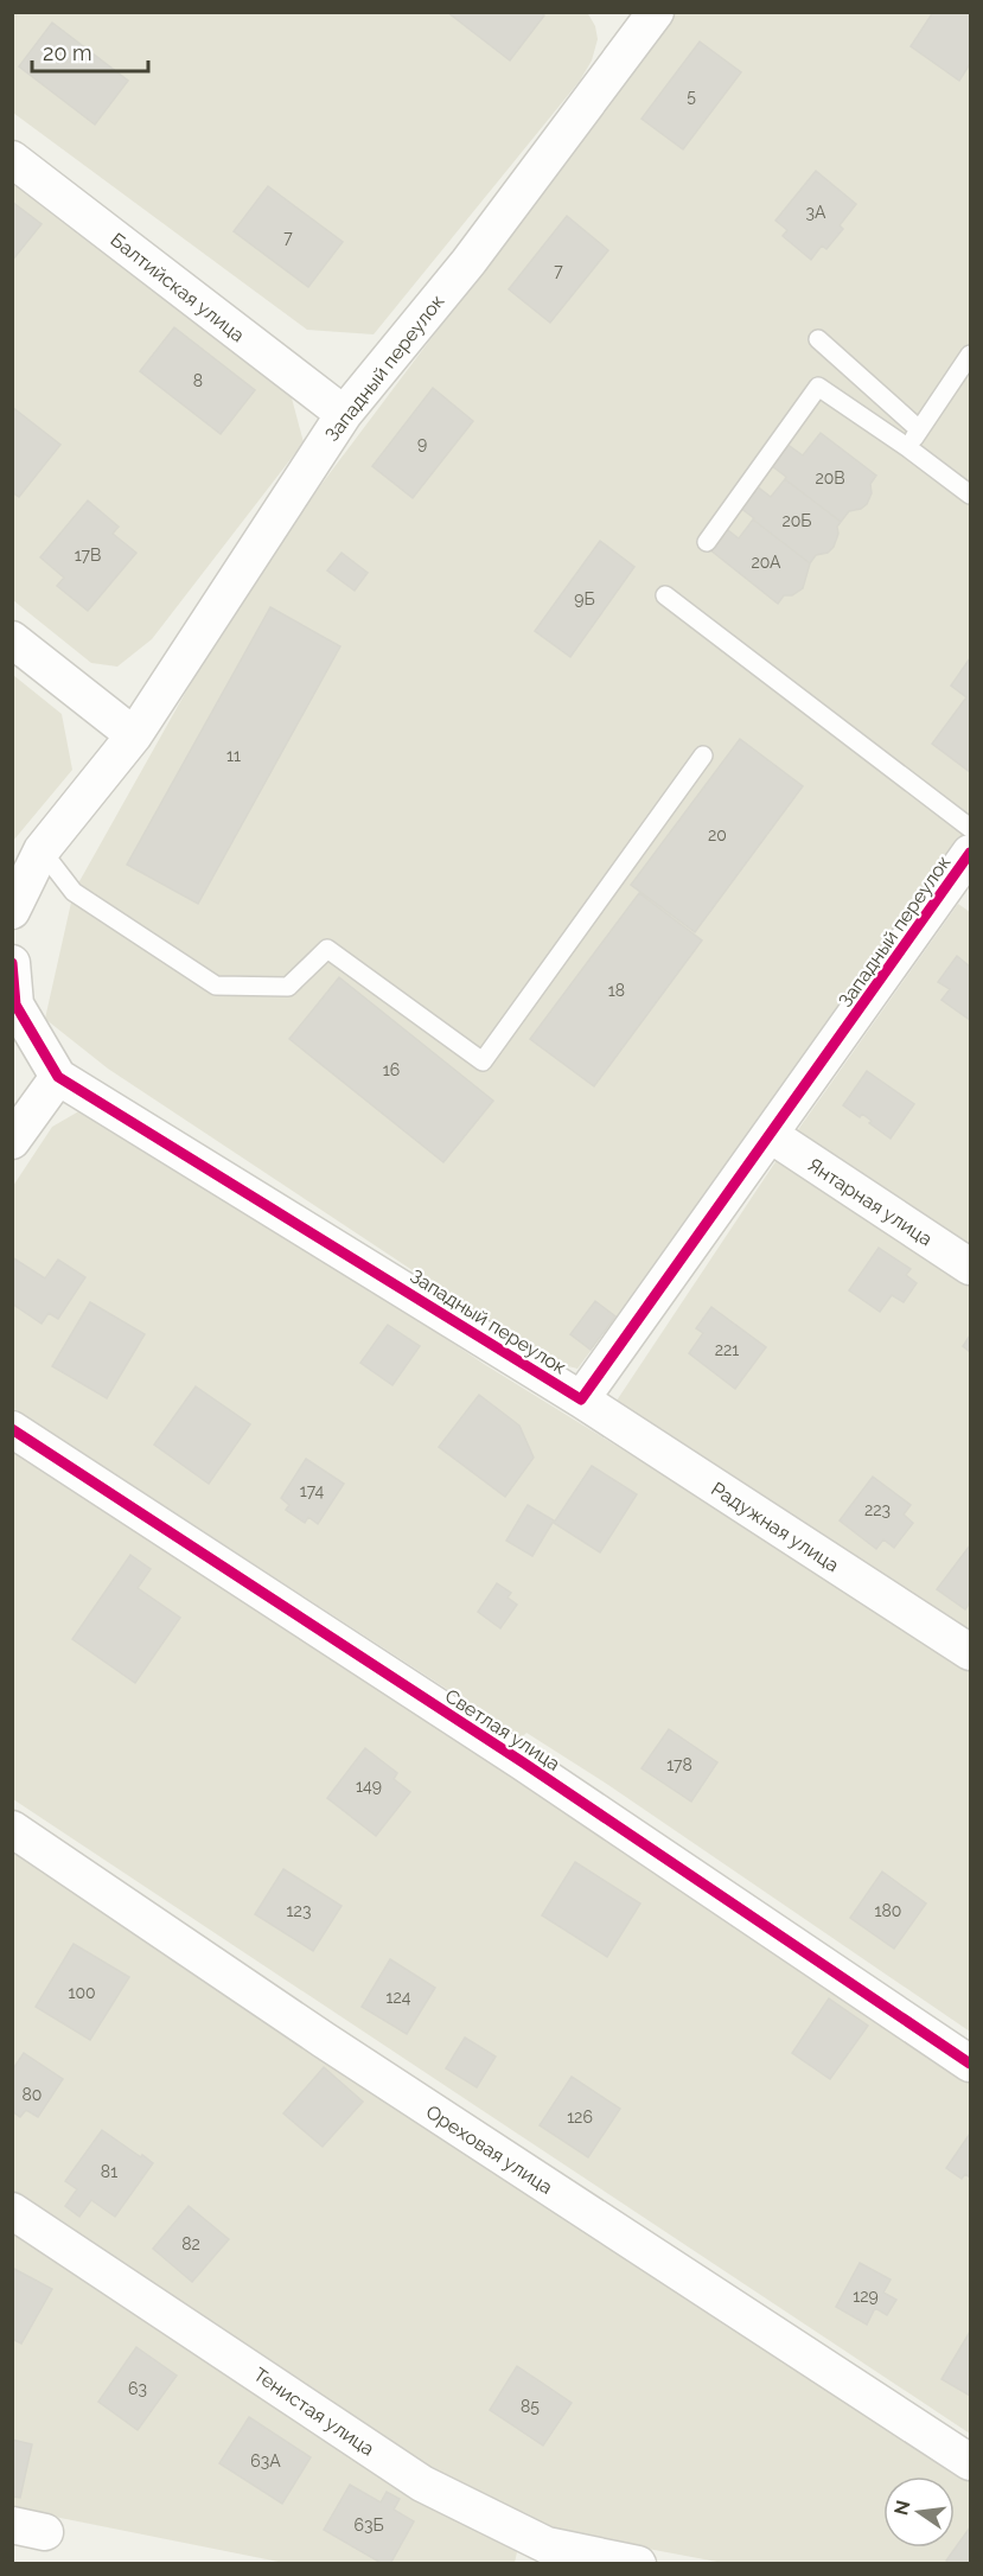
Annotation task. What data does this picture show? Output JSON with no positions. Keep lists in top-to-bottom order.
{
  "streets": {
    "street": [
      "Балтийская улица",
      "Западный переулок",
      "Янтарная улица",
      "Радужная улица",
      "Светлая улица",
      "Ореховая улица",
      "Тенистая улица"
    ]
  },
  "crossings": [
    ["Балтийская улица", "Западный переулок"],
    ["Западный переулок", "Янтарная улица"],
    ["Западный переулок", "Радужная улица"]
  ],
  "house_numbers": [
    "5",
    "3А",
    "7",
    "7",
    "8",
    "9",
    "20В",
    "20Б",
    "17В",
    "20А",
    "9Б",
    "11",
    "20",
    "18",
    "16",
    "221",
    "174",
    "223",
    "178",
    "149",
    "123",
    "180",
    "100",
    "124",
    "80",
    "126",
    "81",
    "82",
    "129",
    "63",
    "85",
    "63А",
    "63Б"
  ],
  "scale_bar": "20 m",
  "north": "left"
}
